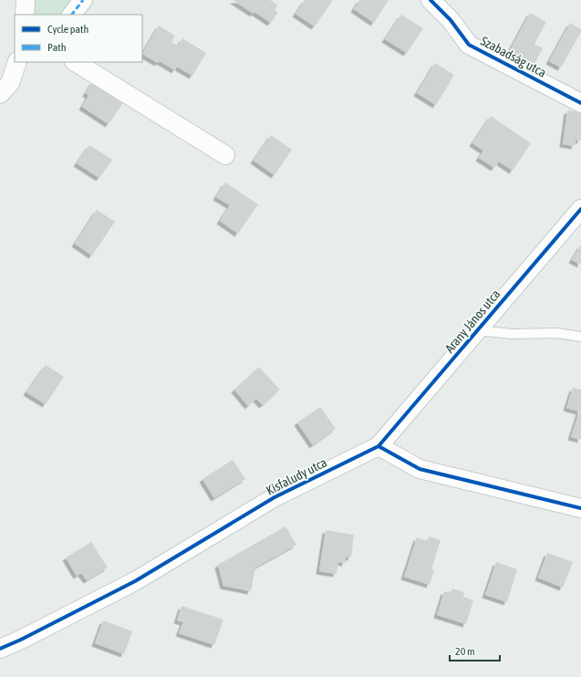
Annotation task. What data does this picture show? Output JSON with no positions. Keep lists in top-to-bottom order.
{
  "streets": {
    "street": ["Szabadság utca", "Arany János utca", "Kisfaludy utca"]
  },
  "crossings": [
    ["Arany János utca", "Kisfaludy utca"]
  ],
  "legend": ["Cycle path", "Path"],
  "scale_bar": "20 m"
}
